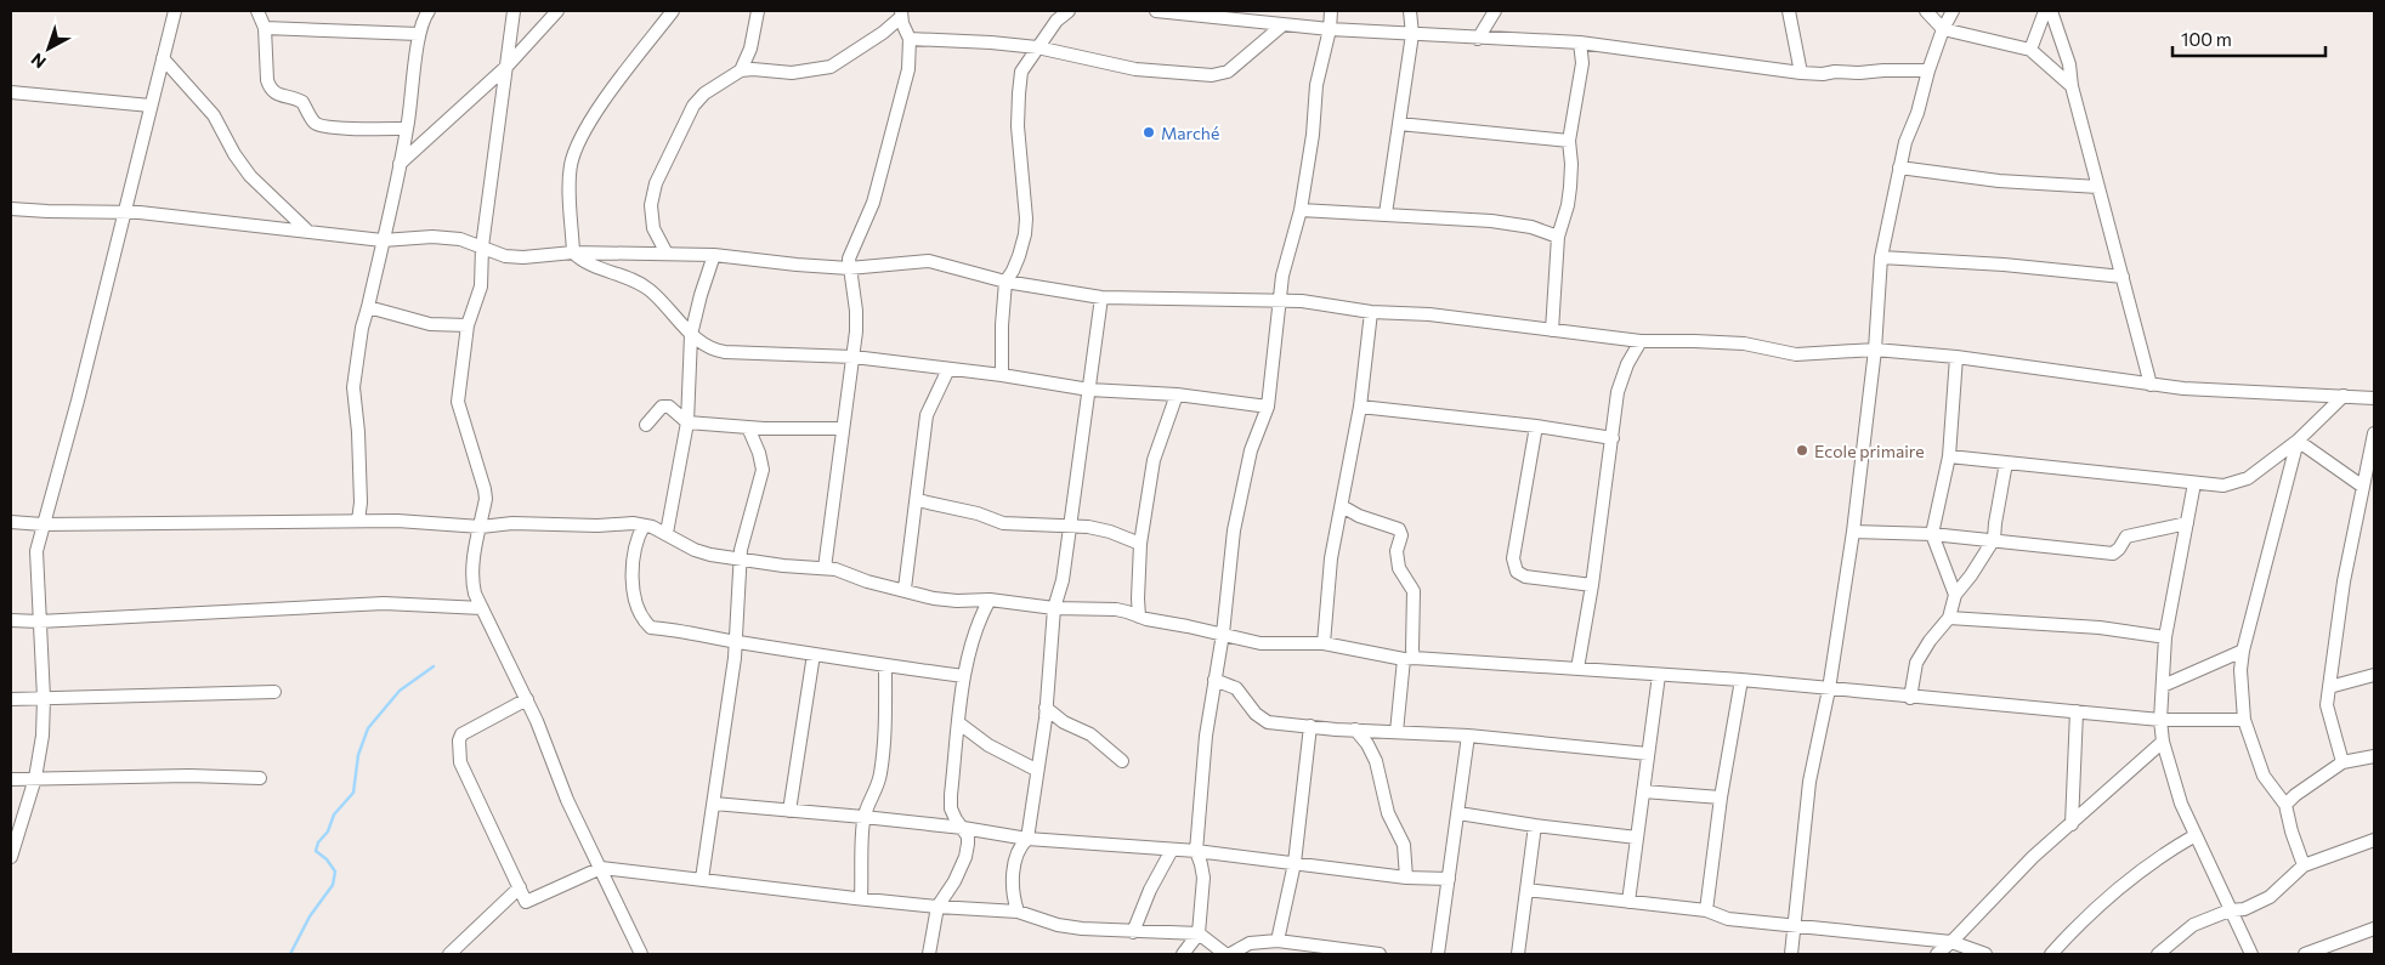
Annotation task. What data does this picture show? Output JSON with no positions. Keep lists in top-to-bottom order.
{
  "places": ["Marché", "Ecole primaire"],
  "scale_bar": "100 m",
  "north": "bottom left"
}
